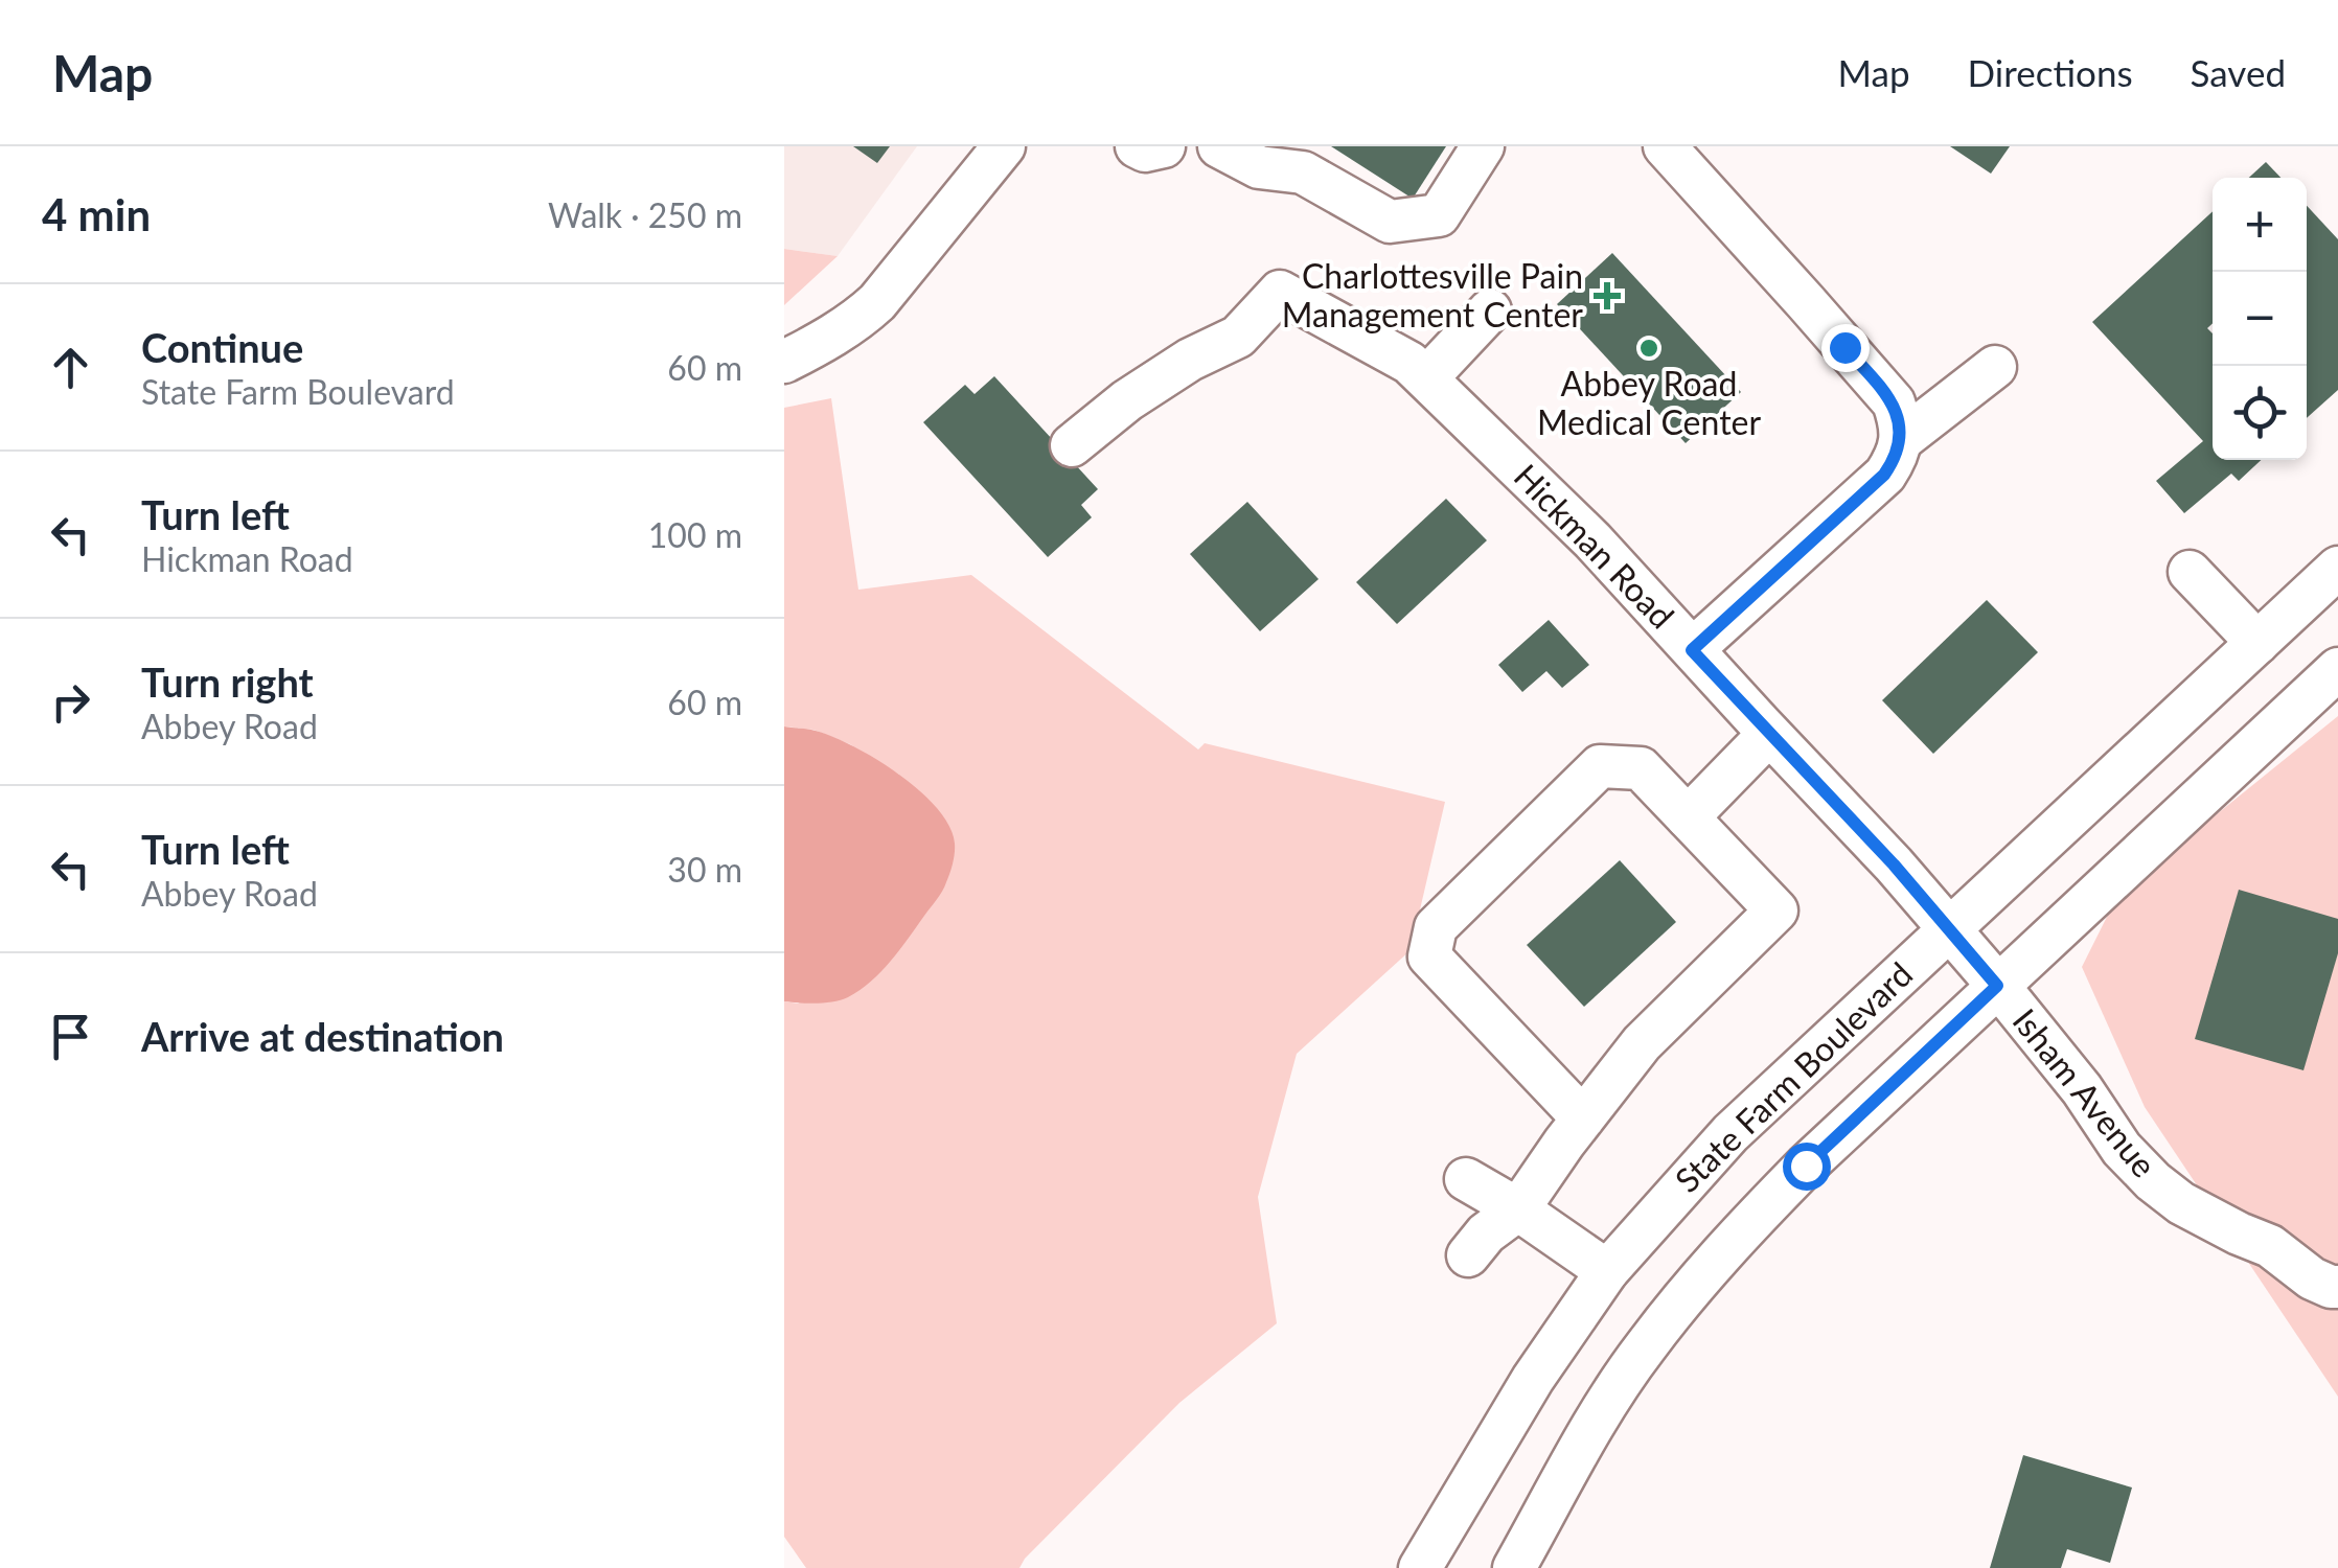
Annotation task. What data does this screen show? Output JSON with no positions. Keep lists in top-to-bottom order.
{
  "streets": {
    "street": ["Hickman Road", "State Farm Boulevard", "Isham Avenue"]
  },
  "crossings": [
    ["Hickman Road", "State Farm Boulevard"],
    ["Hickman Road", "Isham Avenue"]
  ],
  "places": {
    "health": ["Charlottesville Pain Management Center"],
    "other": ["Abbey Road Medical Center"]
  },
  "page": {
    "header": "Map",
    "nav": ["Map", "Directions", "Saved"],
    "heading": ["4 min", "Walk · 250 m"],
    "map_buttons": ["+", "−"],
    "list": [
      ["Continue", "State Farm Boulevard", "60 m"],
      ["Turn left", "Hickman Road", "100 m"],
      ["Turn right", "Abbey Road", "60 m"],
      ["Turn left", "Abbey Road", "30 m"],
      "Arrive at destination"
    ]
  }
}
